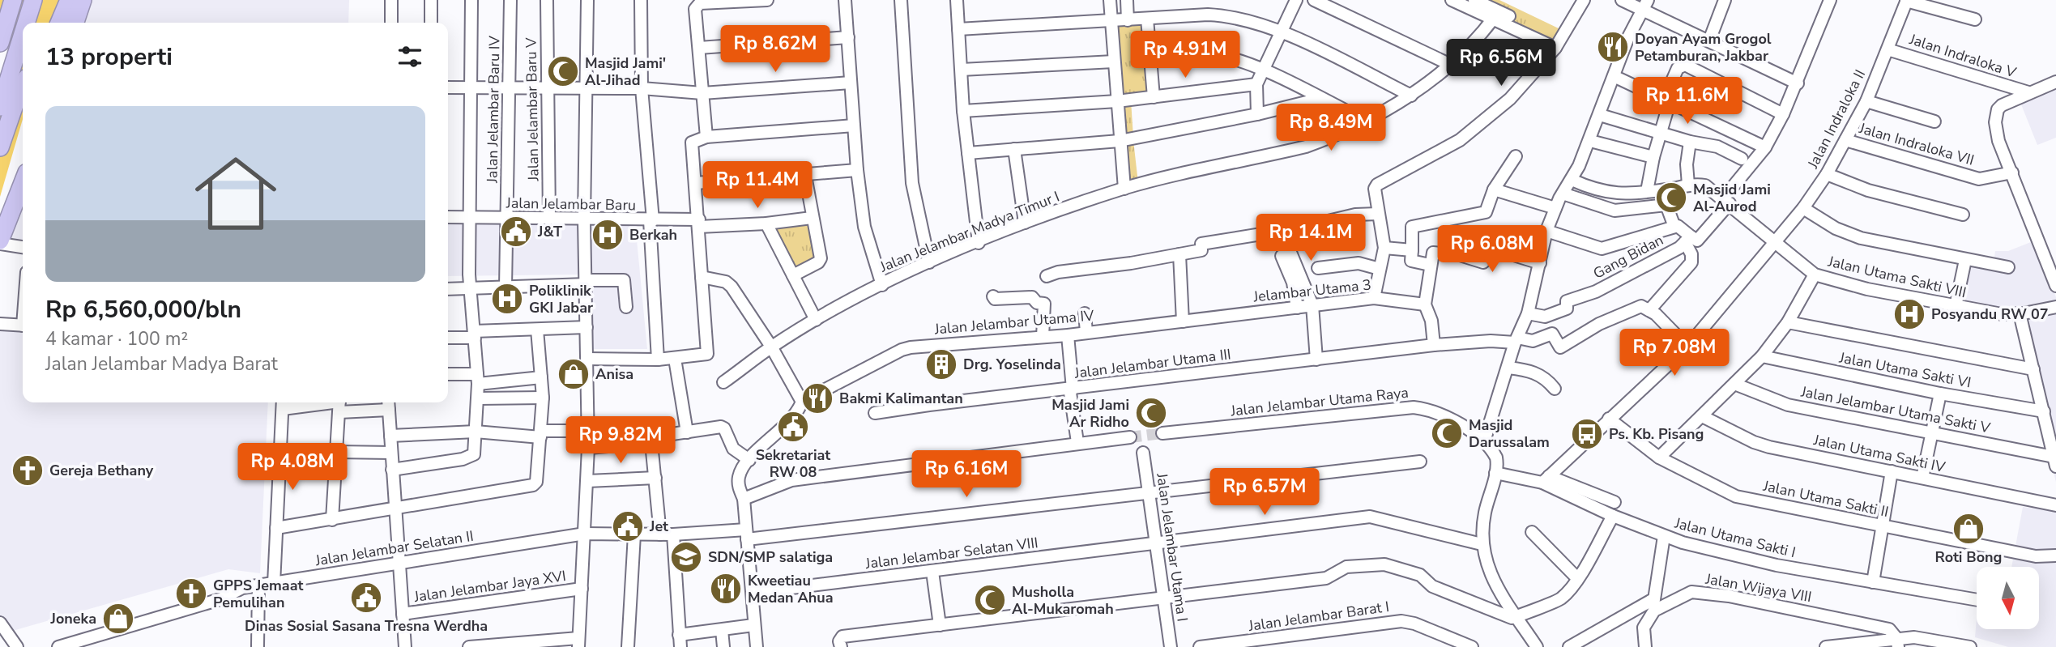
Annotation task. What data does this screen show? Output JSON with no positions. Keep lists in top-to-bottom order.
{
  "streets": {
    "street": [
      "Jalan Indraloka V",
      "Jalan Jelambar Baru IV",
      "Jalan Jelambar Baru V",
      "Jalan Indraloka II",
      "Jalan Indraloka VII",
      "Jalan Jelambar Baru",
      "Jalan Jelambar Madya Timur I",
      "Gang Bidan",
      "Jalan Utama Sakti VIII",
      "Jelambar Utama 3",
      "Jalan Jelambar Utama IV",
      "Jalan Jelambar Utama III",
      "Jalan Utama Sakti VI",
      "Jalan Jelambar Utama Raya",
      "Jalan Jelambar Utama Sakti V",
      "Jalan Utama Sakti IV",
      "Jalan Utama Sakti II",
      "Jalan Utama Sakti I",
      "Jalan Jelambar Utama I",
      "Jalan Jelambar Selatan II",
      "Jalan Jelambar Selatan VIII",
      "Jalan Jelambar Jaya XVI",
      "Jalan Wijaya VIII",
      "Jalan Jelambar Barat I"
    ]
  },
  "crossings": [
    ["Jalan Indraloka V", "Jalan Indraloka II"],
    ["Jalan Jelambar Baru IV", "Jalan Jelambar Baru"],
    ["Jalan Jelambar Baru V", "Jalan Jelambar Baru"],
    ["Jalan Indraloka II", "Jalan Indraloka VII"],
    ["Jalan Indraloka II", "Jalan Utama Sakti VIII"],
    ["Jalan Indraloka II", "Jalan Utama Sakti II"],
    ["Jalan Indraloka II", "Jalan Utama Sakti I"],
    ["Gang Bidan", "Jalan Utama Sakti VIII"],
    ["Jelambar Utama 3", "Jalan Jelambar Utama IV"],
    ["Jalan Jelambar Utama Raya", "Jalan Utama Sakti I"],
    ["Jalan Jelambar Utama I", "Jalan Jelambar Selatan II"],
    ["Jalan Jelambar Utama I", "Jalan Jelambar Selatan VIII"]
  ],
  "places": {
    "restaurant": ["Doyan Ayam Grogol Petamburan, Jakbar", "Bakmi Kalimantan", "Kweetiau Medan Ahua"],
    "mosque": [
      "Masjid Jami' Al-Jihad",
      "Masjid Jami Al-Aurod",
      "Masjid Jami Ar Ridho",
      "Masjid Darussalam",
      "Musholla Al-Mukaromah"
    ],
    "public building": [
      "J&T",
      "Sekretariat RW 08",
      "Jet",
      "Dinas Sosial Sasana Tresna Werdha"
    ],
    "hospital": ["Berkah", "Poliklinik GKI Jabar", "Posyandu RW 07"],
    "building": ["Drg. Yoselinda"],
    "shop": ["Anisa", "Roti Bong", "Joneka"],
    "bus stop": ["Ps. Kb. Pisang"],
    "church": ["Gereja Bethany", "GPPS Jemaat Pemulihan"],
    "school or university": ["SDN/SMP salatiga"]
  },
  "north": "bottom",
  "page": {
    "heading": "13 properti",
    "price": [
      "Rp 8.62M",
      "Rp 4.91M",
      "Rp 6.56M",
      "Rp 11.6M",
      "Rp 8.49M",
      "Rp 11.4M",
      "Rp 14.1M",
      "Rp 6.08M",
      "Rp 7.08M",
      "Rp 9.82M",
      "Rp 4.08M",
      "Rp 6.16M",
      "Rp 6.57M"
    ],
    "list": [
      {
        "name": "Rp 6,560,000/bln",
        "note": "4 kamar · 100 m² · Jalan Jelambar Madya Barat"
      }
    ]
  }
}
